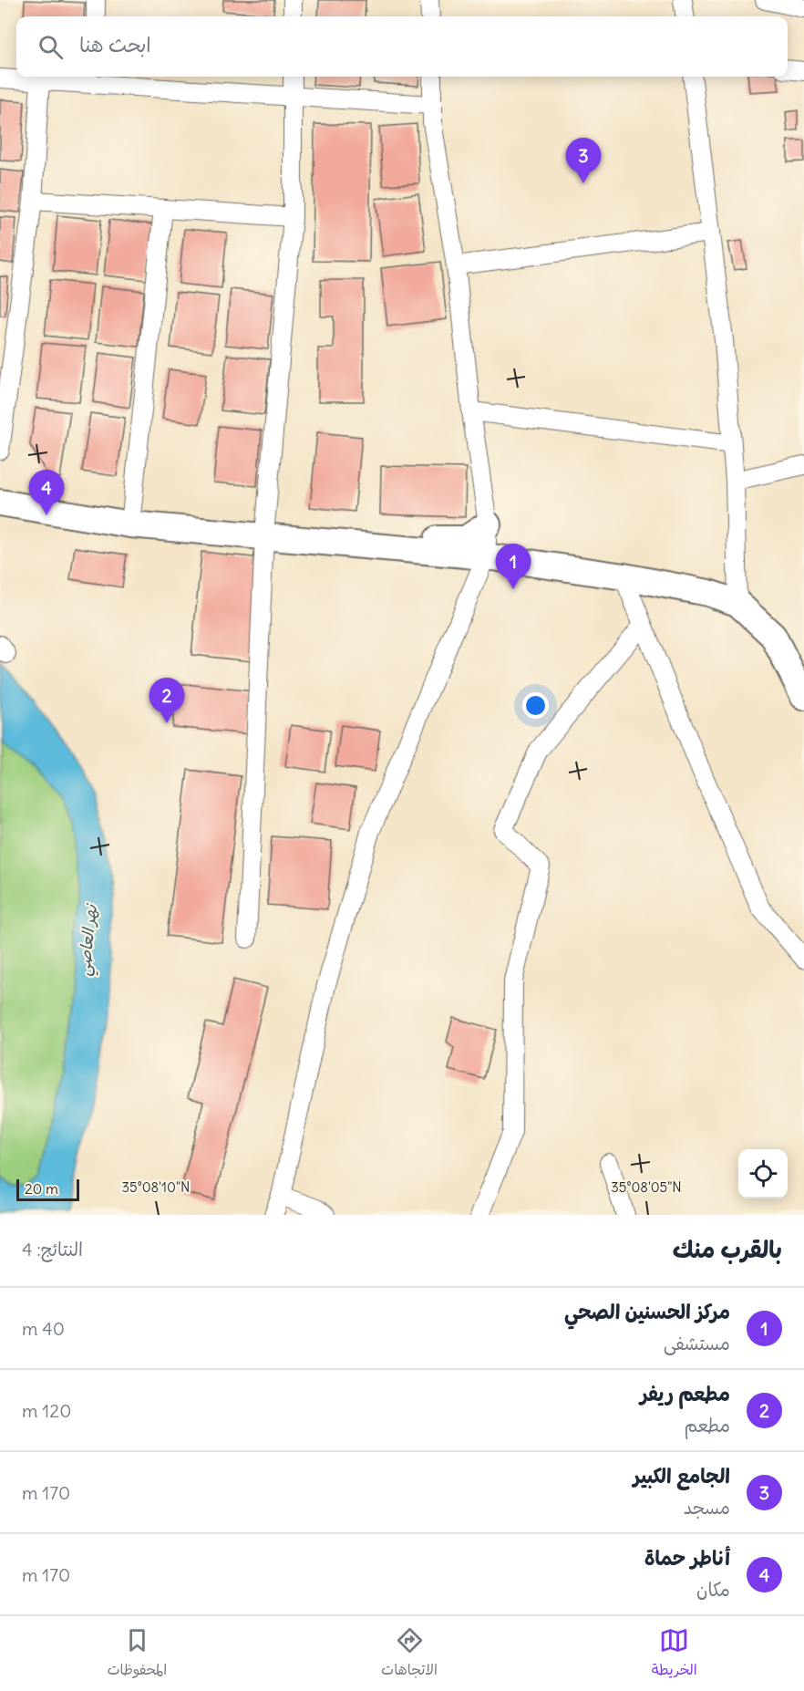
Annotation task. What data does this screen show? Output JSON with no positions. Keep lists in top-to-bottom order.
{
  "water": ["نهر العاصي"],
  "scale_bar": "20 m",
  "page": {
    "search": "ابحث هنا",
    "pins": [
      "3",
      "4",
      "1",
      "2"
    ],
    "scale": "20 m",
    "heading": ["بالقرب منك", "النتائج: 4"],
    "list": [
      {
        "mark": "1",
        "name": "مركز الحسنين الصحي",
        "note": "مستشفى",
        "value": "40 m"
      },
      {
        "mark": "2",
        "name": "مطعم ريفر",
        "note": "مطعم",
        "value": "120 m"
      },
      {
        "mark": "3",
        "name": "الجامع الكبير",
        "note": "مسجد",
        "value": "170 m"
      },
      {
        "mark": "4",
        "name": "أناطر حماة",
        "note": "مكان",
        "value": "170 m"
      }
    ],
    "nav": ["الخريطة", "الاتجاهات", "المحفوظات"]
  },
  "coordinates": ["35°08'10\"N", "35°08'05\"N"]
}
